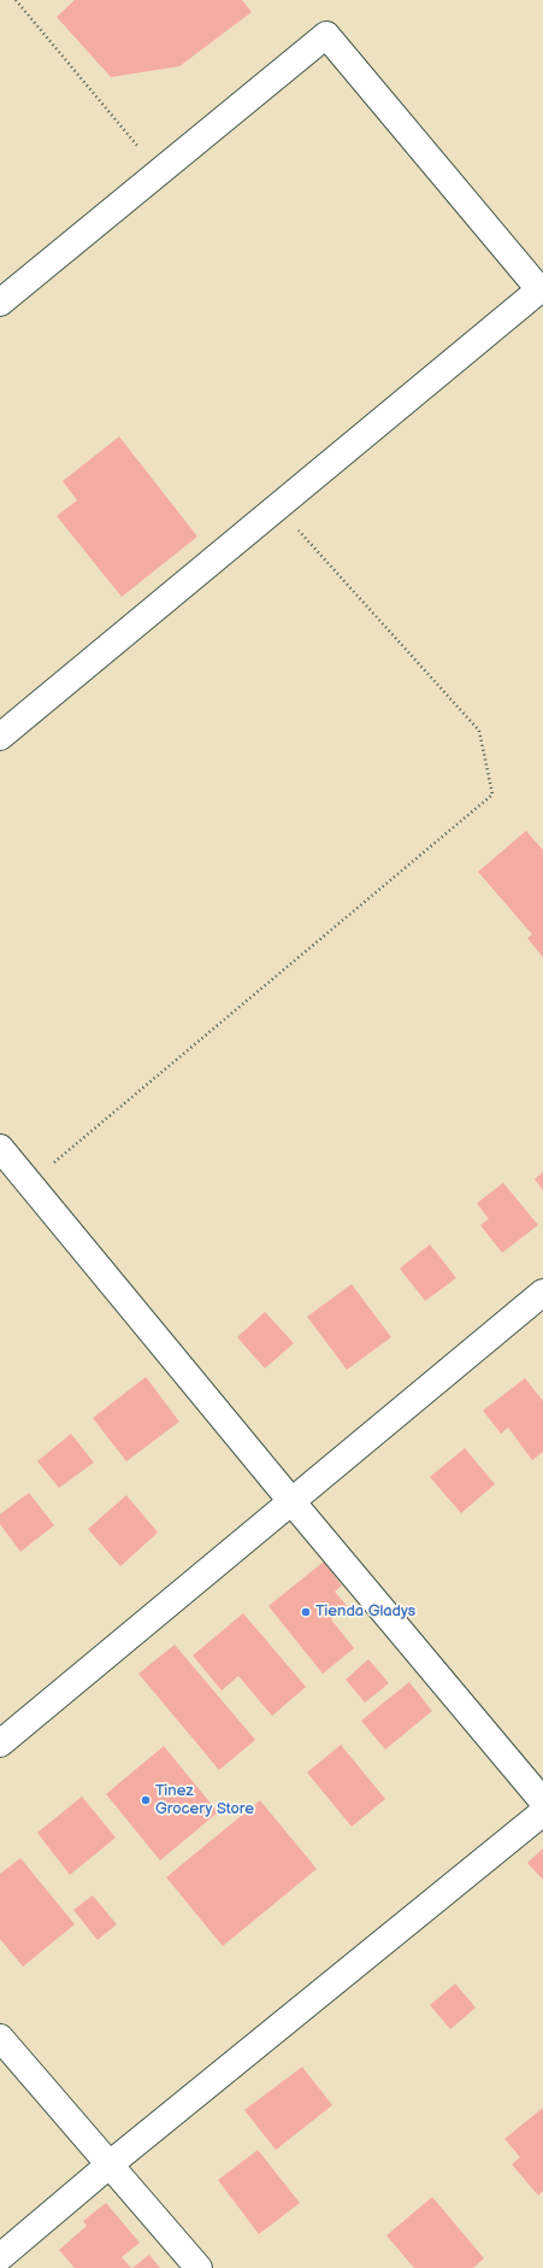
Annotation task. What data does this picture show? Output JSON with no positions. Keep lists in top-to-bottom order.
{
  "places": ["Tienda Gladys", "Tinez Grocery Store"]
}
